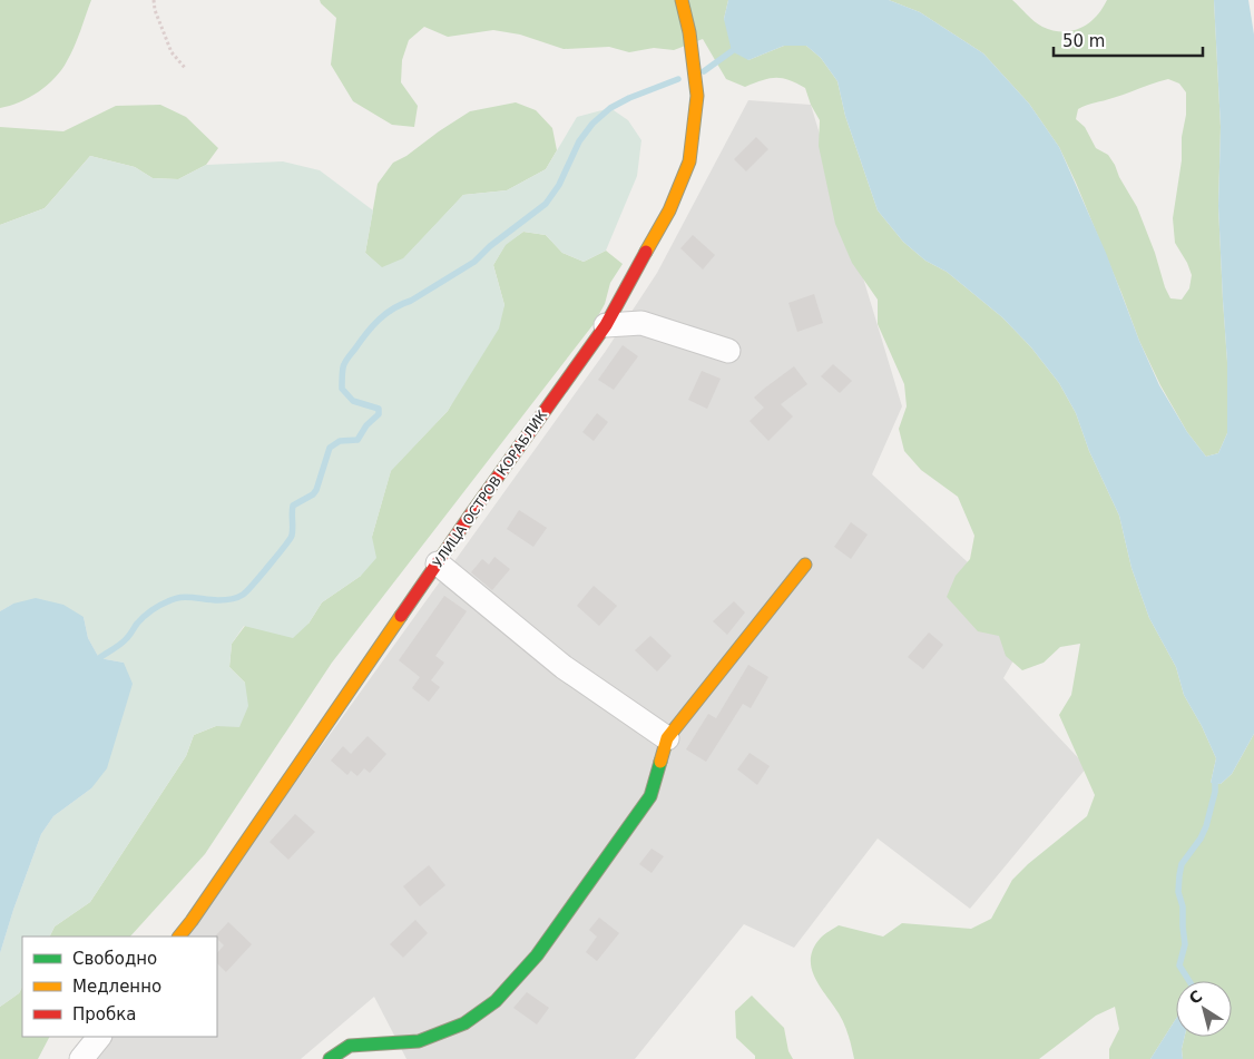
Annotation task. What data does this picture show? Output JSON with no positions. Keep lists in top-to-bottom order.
{
  "streets": {
    "street": ["УЛИЦА ОСТРОВ КОРАБЛИК"]
  },
  "legend": ["Свободно", "Медленно", "Пробка"],
  "scale_bar": "50 m",
  "north": "top left"
}
